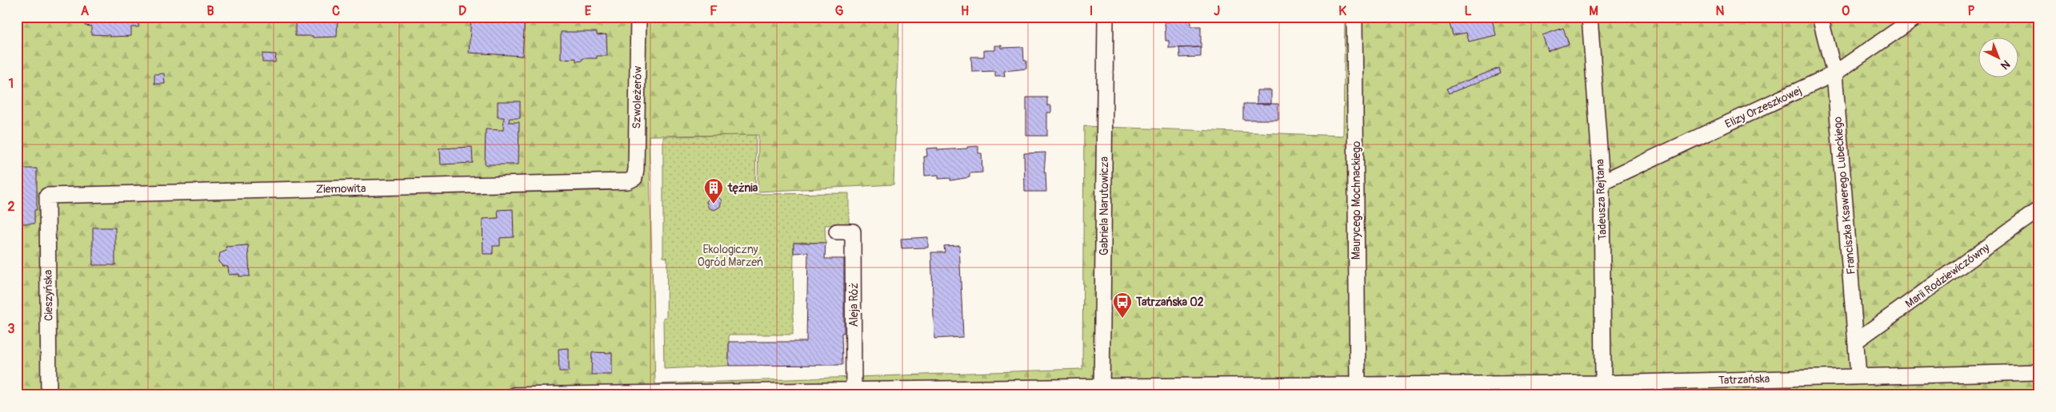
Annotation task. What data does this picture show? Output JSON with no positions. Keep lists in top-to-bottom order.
{
  "streets": {
    "street": [
      "Szwoleżerów",
      "Elizy Orzeszkowej",
      "Ziemowita",
      "Franciszka Ksawerego Lubeckiego",
      "Tadeusza Rejtana",
      "Maurycego Mochnackiego",
      "Gabriela Narutowicza",
      "Marii Rodziewiczówny",
      "Cieszyńska",
      "Aleja Róż",
      "Tatrzańska"
    ]
  },
  "crossings": [
    ["Szwoleżerów", "Ziemowita"],
    ["Elizy Orzeszkowej", "Franciszka Ksawerego Lubeckiego"],
    ["Elizy Orzeszkowej", "Tadeusza Rejtana"],
    ["Ziemowita", "Cieszyńska"],
    ["Franciszka Ksawerego Lubeckiego", "Marii Rodziewiczówny"],
    ["Franciszka Ksawerego Lubeckiego", "Tatrzańska"],
    ["Tadeusza Rejtana", "Tatrzańska"],
    ["Maurycego Mochnackiego", "Tatrzańska"],
    ["Gabriela Narutowicza", "Tatrzańska"],
    ["Aleja Róż", "Tatrzańska"]
  ],
  "parks": ["Ekologiczny Ogród Marzeń"],
  "places": {
    "building": ["tężnia"],
    "bus stop": ["Tatrzańska 02"]
  },
  "north": "bottom right",
  "grid": {
    "columns": [
      "A",
      "B",
      "C",
      "D",
      "E",
      "F",
      "G",
      "H",
      "I",
      "J",
      "K",
      "L",
      "M",
      "N",
      "O",
      "P"
    ],
    "rows": ["1", "2", "3"]
  }
}
